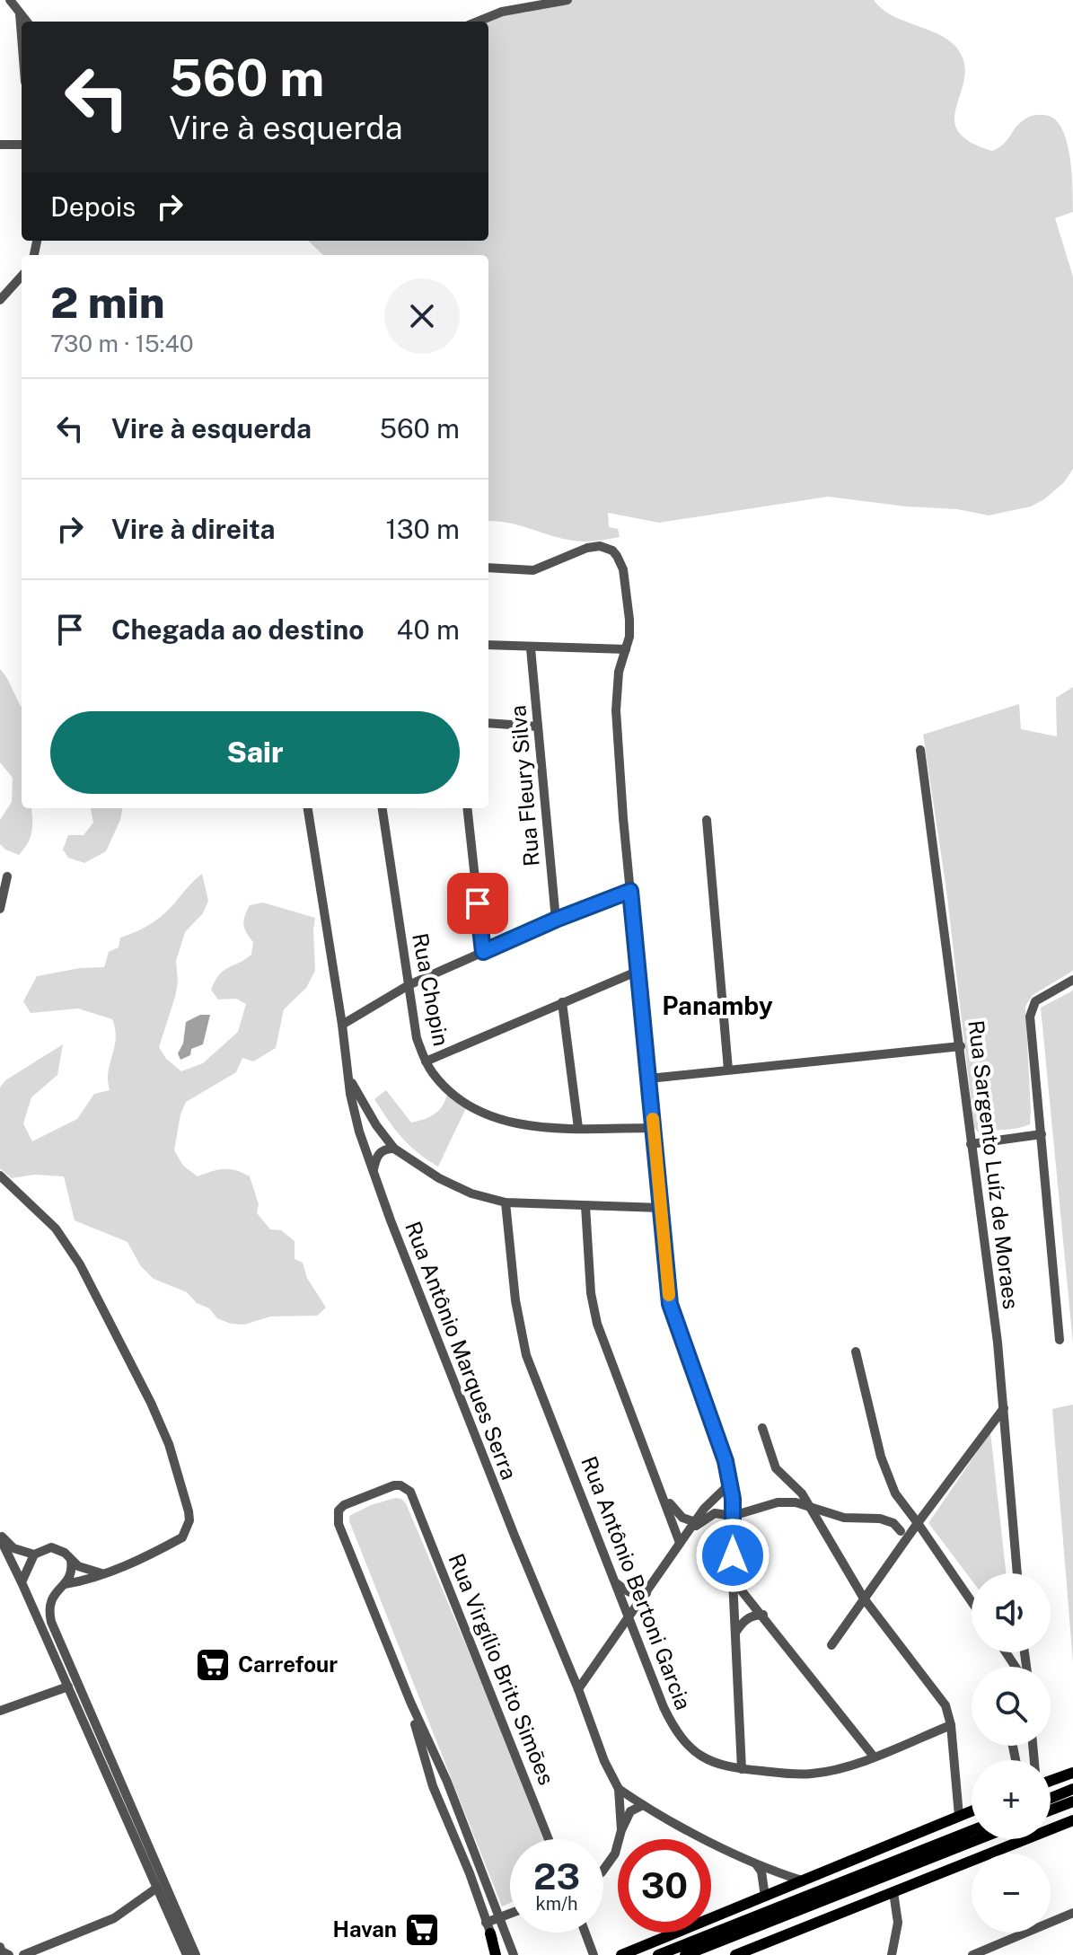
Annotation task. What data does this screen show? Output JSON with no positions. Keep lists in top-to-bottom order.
{
  "streets": {
    "street": [
      "Rua Fleury Silva",
      "Rua Chopin",
      "Rua Sargento Luíz de Moraes",
      "Rua Antônio Marques Serra",
      "Rua Antônio Bertoni Garcia",
      "Rua Virgílio Brito Simões"
    ]
  },
  "districts": ["Panamby"],
  "places": {
    "supermarket": ["Carrefour", "Havan"]
  },
  "page": {
    "turn": ["560 m", "Vire à esquerda"],
    "then": "Depois",
    "heading": ["2 min", "730 m · 15:40"],
    "list": [
      {
        "name": "Vire à esquerda",
        "value": "560 m"
      },
      {
        "name": "Vire à direita",
        "value": "130 m"
      },
      {
        "name": "Chegada ao destino",
        "value": "40 m"
      }
    ],
    "buttons": "Sair",
    "map_buttons": ["+", "−"],
    "speed": "23 km/h",
    "limit": "30"
  }
}
